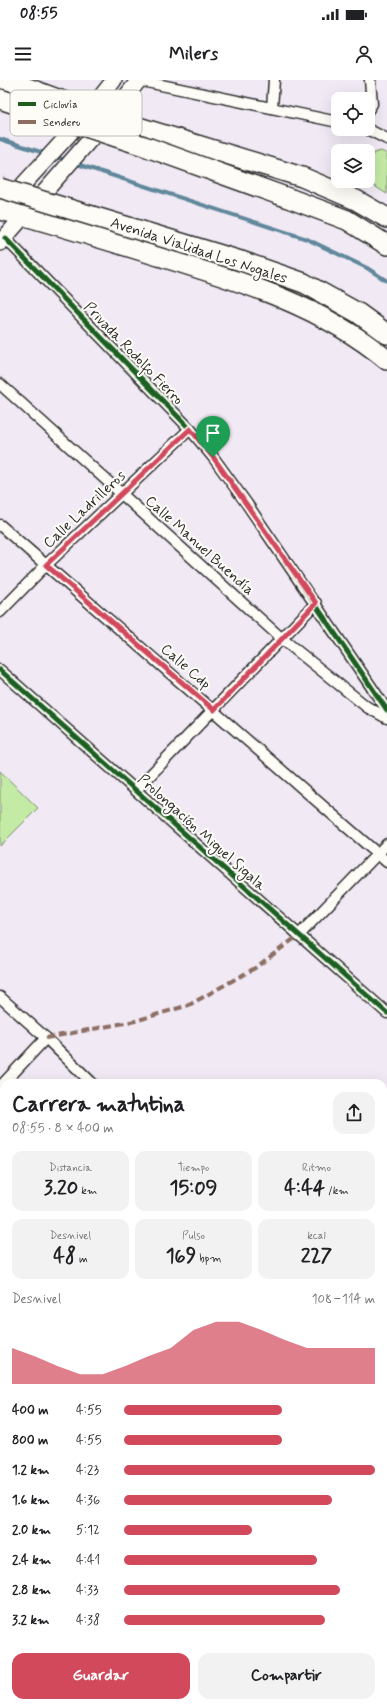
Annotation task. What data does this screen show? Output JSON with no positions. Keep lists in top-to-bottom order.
{
  "streets": {
    "highway": ["Avenida Vialidad Los Nogales"],
    "street": [
      "Privada Rodolfo Fierro",
      "Calle Ladrilleros",
      "Calle Manuel Buendía",
      "Calle Cdp",
      "Prolongación Miguel Sigala"
    ]
  },
  "crossings": [
    ["Privada Rodolfo Fierro", "Calle Ladrilleros"],
    ["Calle Ladrilleros", "Calle Manuel Buendía"],
    ["Calle Ladrilleros", "Calle Cdp"]
  ],
  "legend": ["Ciclovía", "Sendero"],
  "page": {
    "status": "08:55",
    "header": "Milers",
    "heading": ["Carrera matutina", "08:55 · 8 × 400 m"],
    "stats": [
      ["Distancia", "3.20 km"],
      ["Tiempo", "15:09"],
      ["Ritmo", "4:44 /km"],
      ["Desnivel", "48 m"],
      ["Pulso", "169 bpm"],
      ["kcal", "227"]
    ],
    "chart": ["Desnivel", "108–114 m"],
    "list": [
      {
        "name": "400 m",
        "note": "4:55"
      },
      {
        "name": "800 m",
        "note": "4:55"
      },
      {
        "name": "1.2 km",
        "note": "4:23"
      },
      {
        "name": "1.6 km",
        "note": "4:36"
      },
      {
        "name": "2.0 km",
        "note": "5:12"
      },
      {
        "name": "2.4 km",
        "note": "4:41"
      },
      {
        "name": "2.8 km",
        "note": "4:33"
      },
      {
        "name": "3.2 km",
        "note": "4:38"
      }
    ],
    "buttons": ["Guardar", "Compartir"]
  }
}
